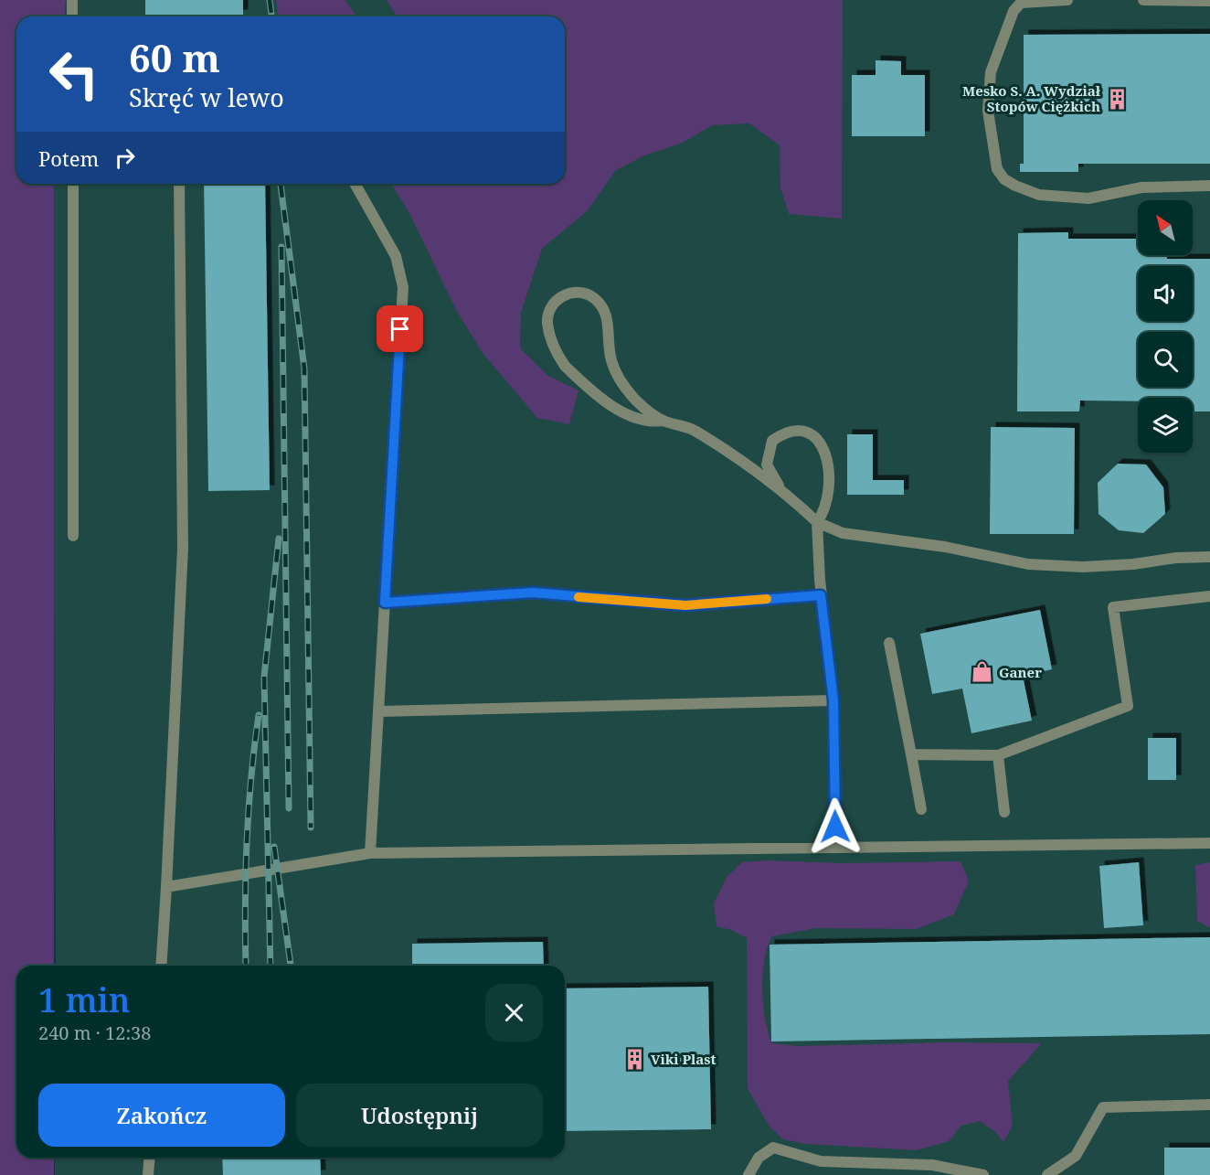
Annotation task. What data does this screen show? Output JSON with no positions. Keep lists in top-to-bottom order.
{
  "places": {
    "building": ["Mesko S. A. Wydział Stopów Ciężkich", "Viki Plast"],
    "shop": ["Ganer"]
  },
  "north": "top left",
  "page": {
    "turn": ["60 m", "Skręć w lewo"],
    "then": "Potem",
    "heading": ["1 min", "240 m · 12:38"],
    "buttons": ["Zakończ", "Udostępnij"]
  }
}
